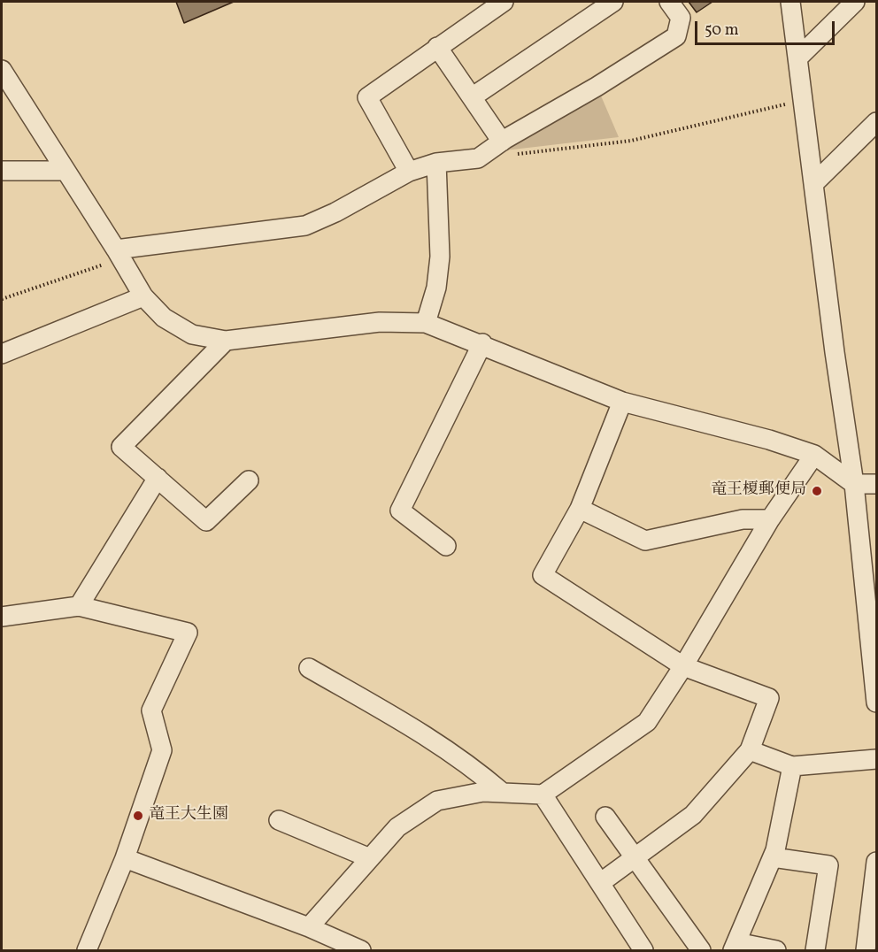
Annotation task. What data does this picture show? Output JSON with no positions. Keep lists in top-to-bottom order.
{
  "places": ["竜王榎郵便局", "竜王大生園"],
  "scale_bar": "50 m"
}
